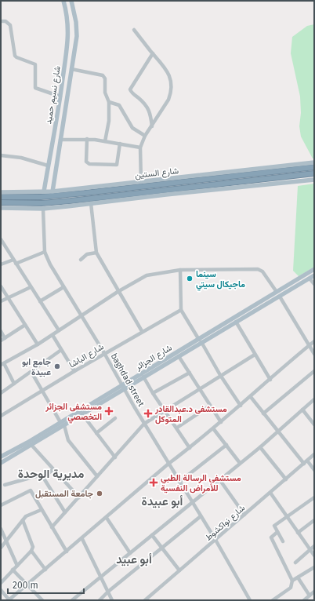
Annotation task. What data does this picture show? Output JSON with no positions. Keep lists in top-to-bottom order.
{
  "streets": {
    "highway": ["شارع الستين"],
    "main road": ["شارع نسيم حميد", "شارع الجزائر"],
    "street": ["شارع الباشا", "baghdad street", "شارع نواكشوط"]
  },
  "crossings": [
    ["شارع نسيم حميد", "شارع الستين"],
    ["شارع الستين", "baghdad street"],
    ["شارع الباشا", "baghdad street"],
    ["شارع الجزائر", "baghdad street"],
    ["baghdad street", "شارع نواكشوط"]
  ],
  "districts": ["مديرية الوحدة", "أبو عبيدة", "أبو عبيد"],
  "places": {
    "other": ["سينما ماجيكال سيتي", "جامع ابو عبيدة", "جامعة المستقبل"],
    "health": ["مستشفى الجزائر التخصصي", "مستشفى د.عبدالقادر المتوكل", "مستشفى الرسالة الطبي للأمراض النفسية"]
  },
  "scale_bar": "200 m"
}
